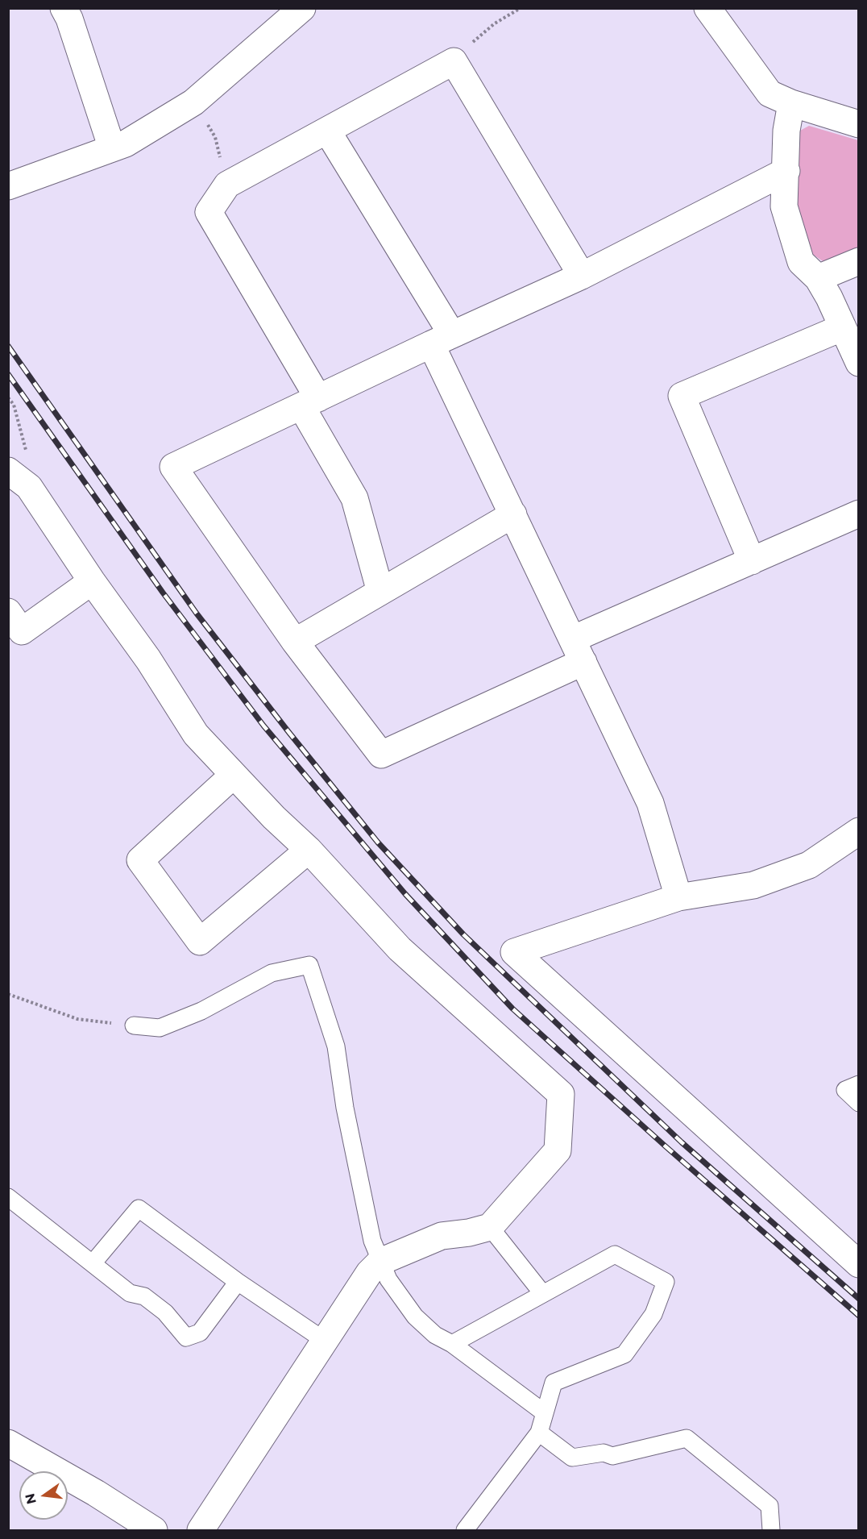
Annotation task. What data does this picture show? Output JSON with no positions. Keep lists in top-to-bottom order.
{
  "north": "left"
}
